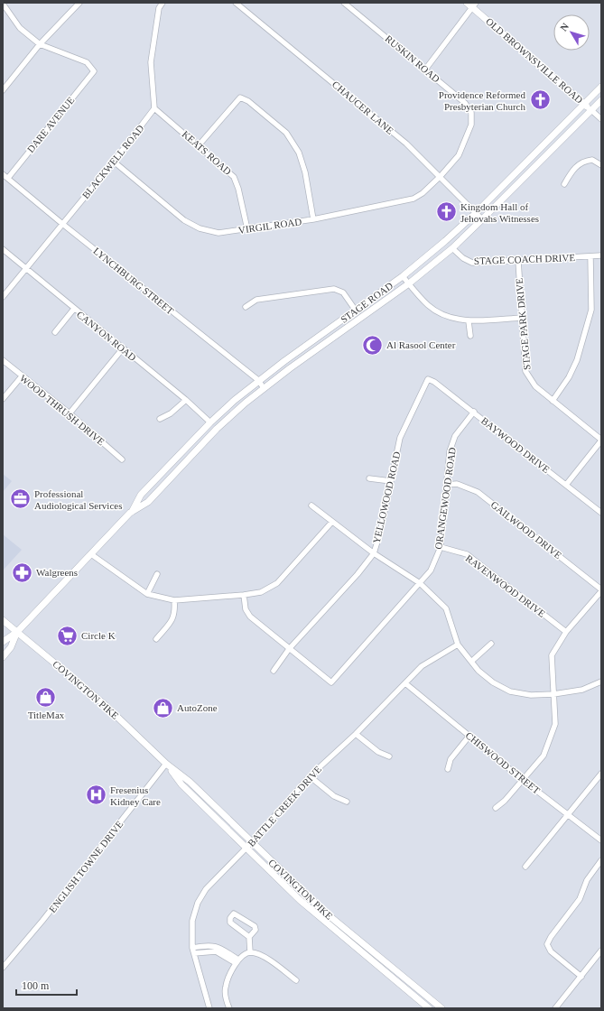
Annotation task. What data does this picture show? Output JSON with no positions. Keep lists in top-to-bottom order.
{
  "streets": {
    "main road": ["OLD BROWNSVILLE ROAD", "STAGE ROAD", "COVINGTON PIKE"],
    "street": [
      "RUSKIN ROAD",
      "CHAUCER LANE",
      "DARE AVENUE",
      "KEATS ROAD",
      "BLACKWELL ROAD",
      "VIRGIL ROAD",
      "STAGE COACH DRIVE",
      "LYNCHBURG STREET",
      "STAGE PARK DRIVE",
      "CANYON ROAD",
      "WOOD THRUSH DRIVE",
      "BAYWOOD DRIVE",
      "YELLOWOOD ROAD",
      "ORANGEWOOD ROAD",
      "GAILWOOD DRIVE",
      "RAVENWOOD DRIVE",
      "CHISWOOD STREET",
      "BATTLE CREEK DRIVE",
      "ENGLISH TOWNE DRIVE"
    ]
  },
  "crossings": [
    ["RUSKIN ROAD", "CHAUCER LANE"],
    ["RUSKIN ROAD", "VIRGIL ROAD"],
    ["OLD BROWNSVILLE ROAD", "STAGE ROAD"],
    ["CHAUCER LANE", "VIRGIL ROAD"],
    ["CHAUCER LANE", "STAGE ROAD"],
    ["DARE AVENUE", "LYNCHBURG STREET"],
    ["KEATS ROAD", "BLACKWELL ROAD"],
    ["KEATS ROAD", "VIRGIL ROAD"],
    ["BLACKWELL ROAD", "VIRGIL ROAD"],
    ["BLACKWELL ROAD", "LYNCHBURG STREET"],
    ["BLACKWELL ROAD", "CANYON ROAD"],
    ["STAGE COACH DRIVE", "STAGE ROAD"],
    ["STAGE COACH DRIVE", "STAGE PARK DRIVE"],
    ["LYNCHBURG STREET", "STAGE ROAD"],
    ["STAGE ROAD", "CANYON ROAD"],
    ["STAGE ROAD", "COVINGTON PIKE"],
    ["BAYWOOD DRIVE", "YELLOWOOD ROAD"],
    ["BAYWOOD DRIVE", "ORANGEWOOD ROAD"],
    ["YELLOWOOD ROAD", "ORANGEWOOD ROAD"],
    ["ORANGEWOOD ROAD", "GAILWOOD DRIVE"],
    ["ORANGEWOOD ROAD", "RAVENWOOD DRIVE"],
    ["COVINGTON PIKE", "BATTLE CREEK DRIVE"],
    ["COVINGTON PIKE", "ENGLISH TOWNE DRIVE"],
    ["CHISWOOD STREET", "BATTLE CREEK DRIVE"]
  ],
  "places": {
    "church": ["Providence Reformed Presbyterian Church", "Kingdom Hall of Jehovahs Witnesses"],
    "mosque": ["Al Rasool Center"],
    "office": ["Professional Audiological Services"],
    "pharmacy": ["Walgreens"],
    "supermarket": ["Circle K"],
    "shop": ["TitleMax", "AutoZone"],
    "hospital": ["Fresenius Kidney Care"]
  },
  "scale_bar": "100 m",
  "north": "top left"
}
